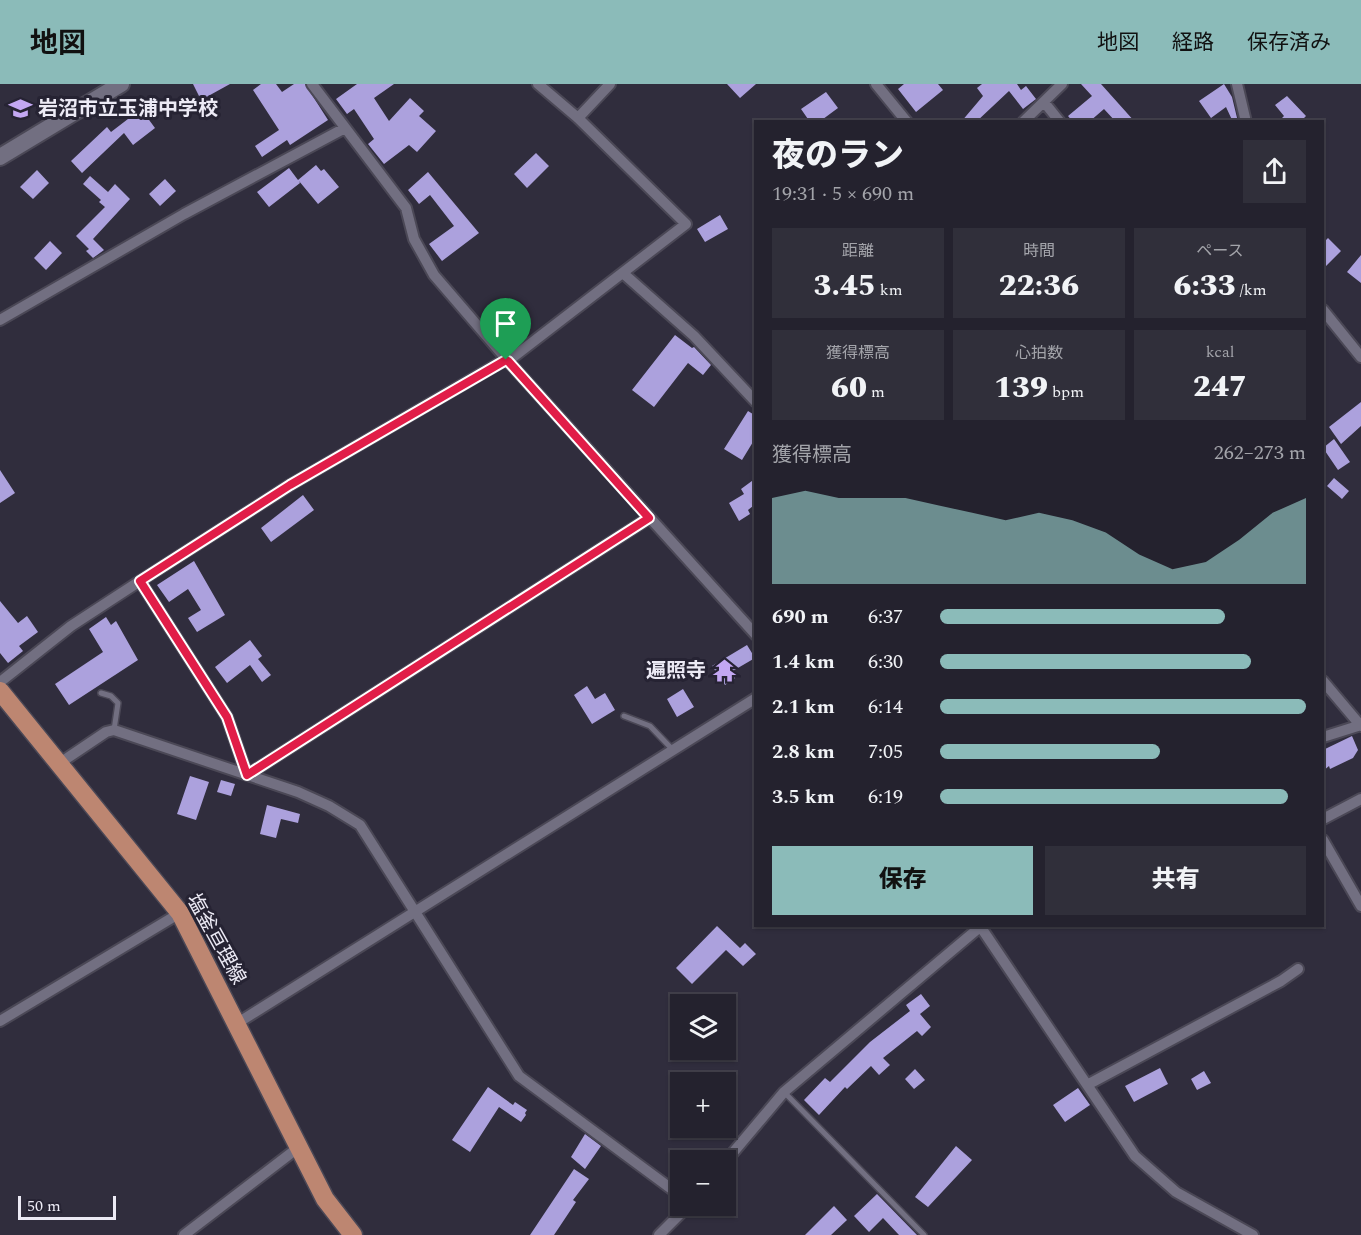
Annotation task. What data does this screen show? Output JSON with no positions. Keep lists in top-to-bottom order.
{
  "streets": {
    "main road": ["塩釜亘理線"]
  },
  "places": {
    "school or university": ["岩沼市立玉浦中学校"],
    "temple": ["遍照寺"]
  },
  "scale_bar": "50 m",
  "page": {
    "header": "地図",
    "nav": ["地図", "経路", "保存済み"],
    "heading": ["夜のラン", "19:31 · 5 × 690 m"],
    "stats": [
      ["距離", "3.45 km"],
      ["時間", "22:36"],
      ["ペース", "6:33 /km"],
      ["獲得標高", "60 m"],
      ["心拍数", "139 bpm"],
      ["kcal", "247"]
    ],
    "chart": ["獲得標高", "262–273 m"],
    "list": [
      {
        "name": "690 m",
        "note": "6:37"
      },
      {
        "name": "1.4 km",
        "note": "6:30"
      },
      {
        "name": "2.1 km",
        "note": "6:14"
      },
      {
        "name": "2.8 km",
        "note": "7:05"
      },
      {
        "name": "3.5 km",
        "note": "6:19"
      }
    ],
    "buttons": ["保存", "共有"],
    "map_buttons": ["+", "−"],
    "scale": "50 m"
  }
}
